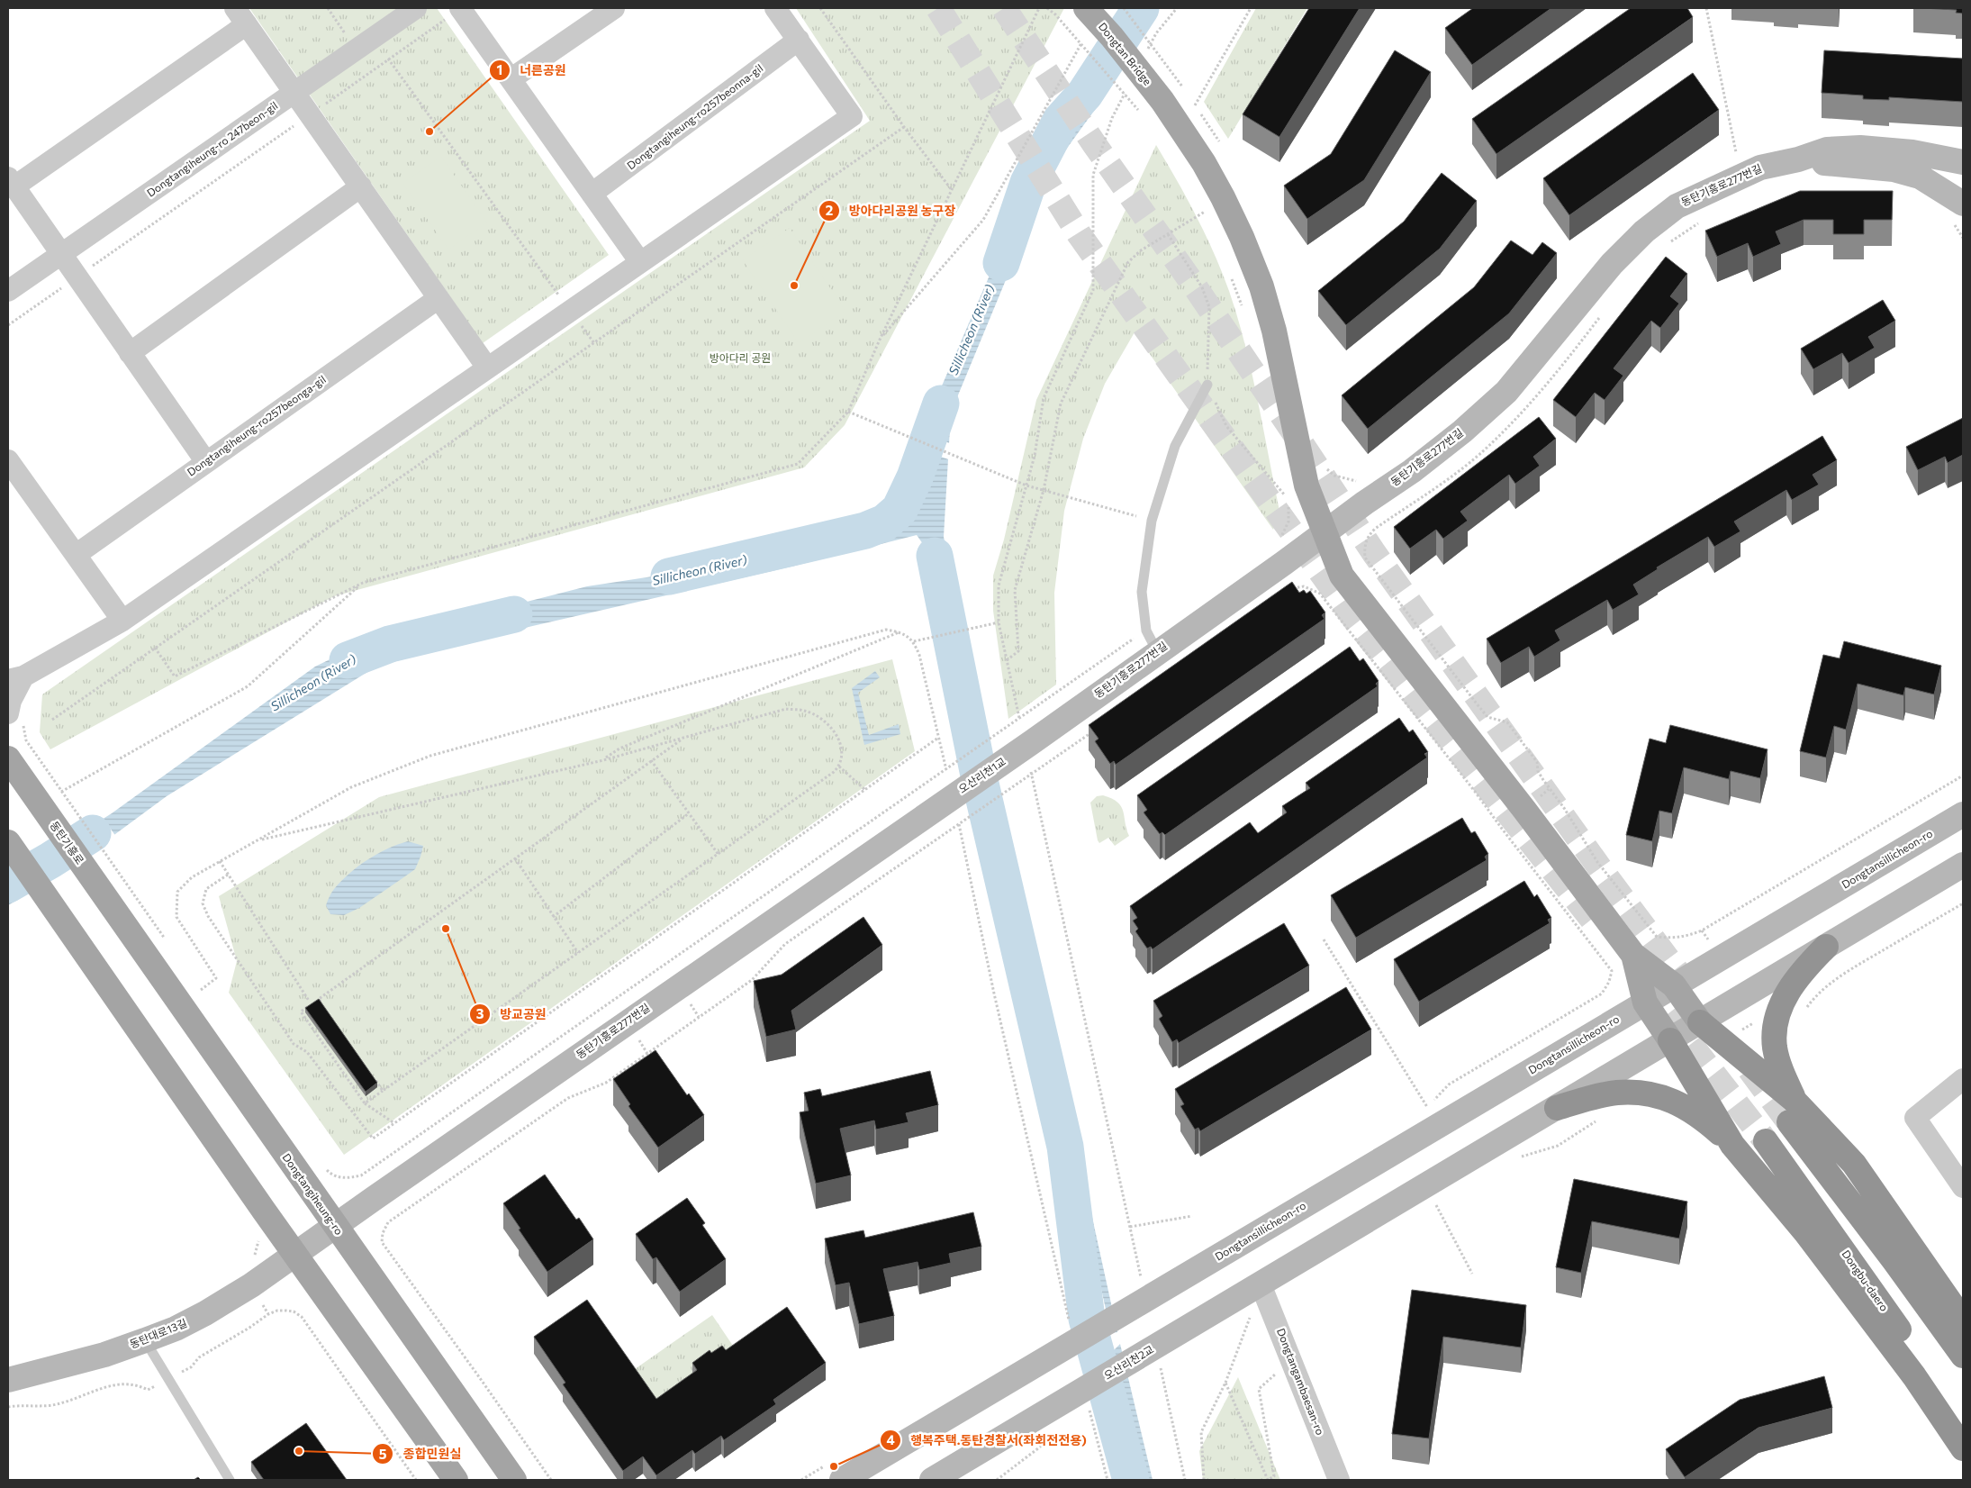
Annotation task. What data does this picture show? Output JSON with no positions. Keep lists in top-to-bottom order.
{
  "streets": {
    "highway": ["Dongbu-daero"],
    "main road": ["Dongtan Bridge", "동탄기흥로", "Dongtangiheung-ro"],
    "street": [
      "Dongtangiheung-ro257beonna-gil",
      "Dongtangiheung-ro 247beon-gil",
      "동탄기흥로277번길",
      "Dongtangiheung-ro257beonga-gil",
      "오산리천1교",
      "Dongtansillicheon-ro",
      "동탄대로13길",
      "오산리천2교",
      "Dongtangambaesan-ro"
    ]
  },
  "crossings": [
    ["Dongtan Bridge", "동탄기흥로277번길"],
    ["동탄기흥로277번길", "오산리천1교"],
    ["동탄기흥로277번길", "Dongtangiheung-ro"],
    ["동탄기흥로277번길", "동탄대로13길"],
    ["동탄기흥로", "Dongtangiheung-ro"],
    ["오산리천2교", "Dongtangambaesan-ro"]
  ],
  "water": ["Sillicheon (River)"],
  "parks": ["방아다리 공원"],
  "places": [
    "너른공원",
    "방아다리공원 농구장",
    "방교공원",
    "종합민원실",
    "행복주택.동탄경찰서(좌회전전용)"
  ]
}
